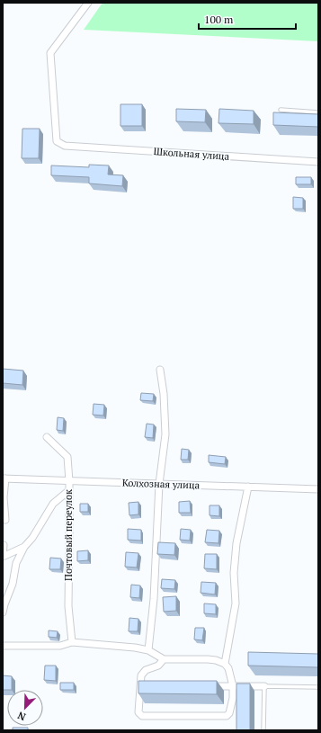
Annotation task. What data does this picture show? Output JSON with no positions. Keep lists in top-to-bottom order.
{
  "streets": {
    "street": ["Школьная улица", "Колхозная улица", "Почтовый переулок"]
  },
  "crossings": [
    ["Колхозная улица", "Почтовый переулок"]
  ],
  "scale_bar": "100 m",
  "north": "bottom left"
}
